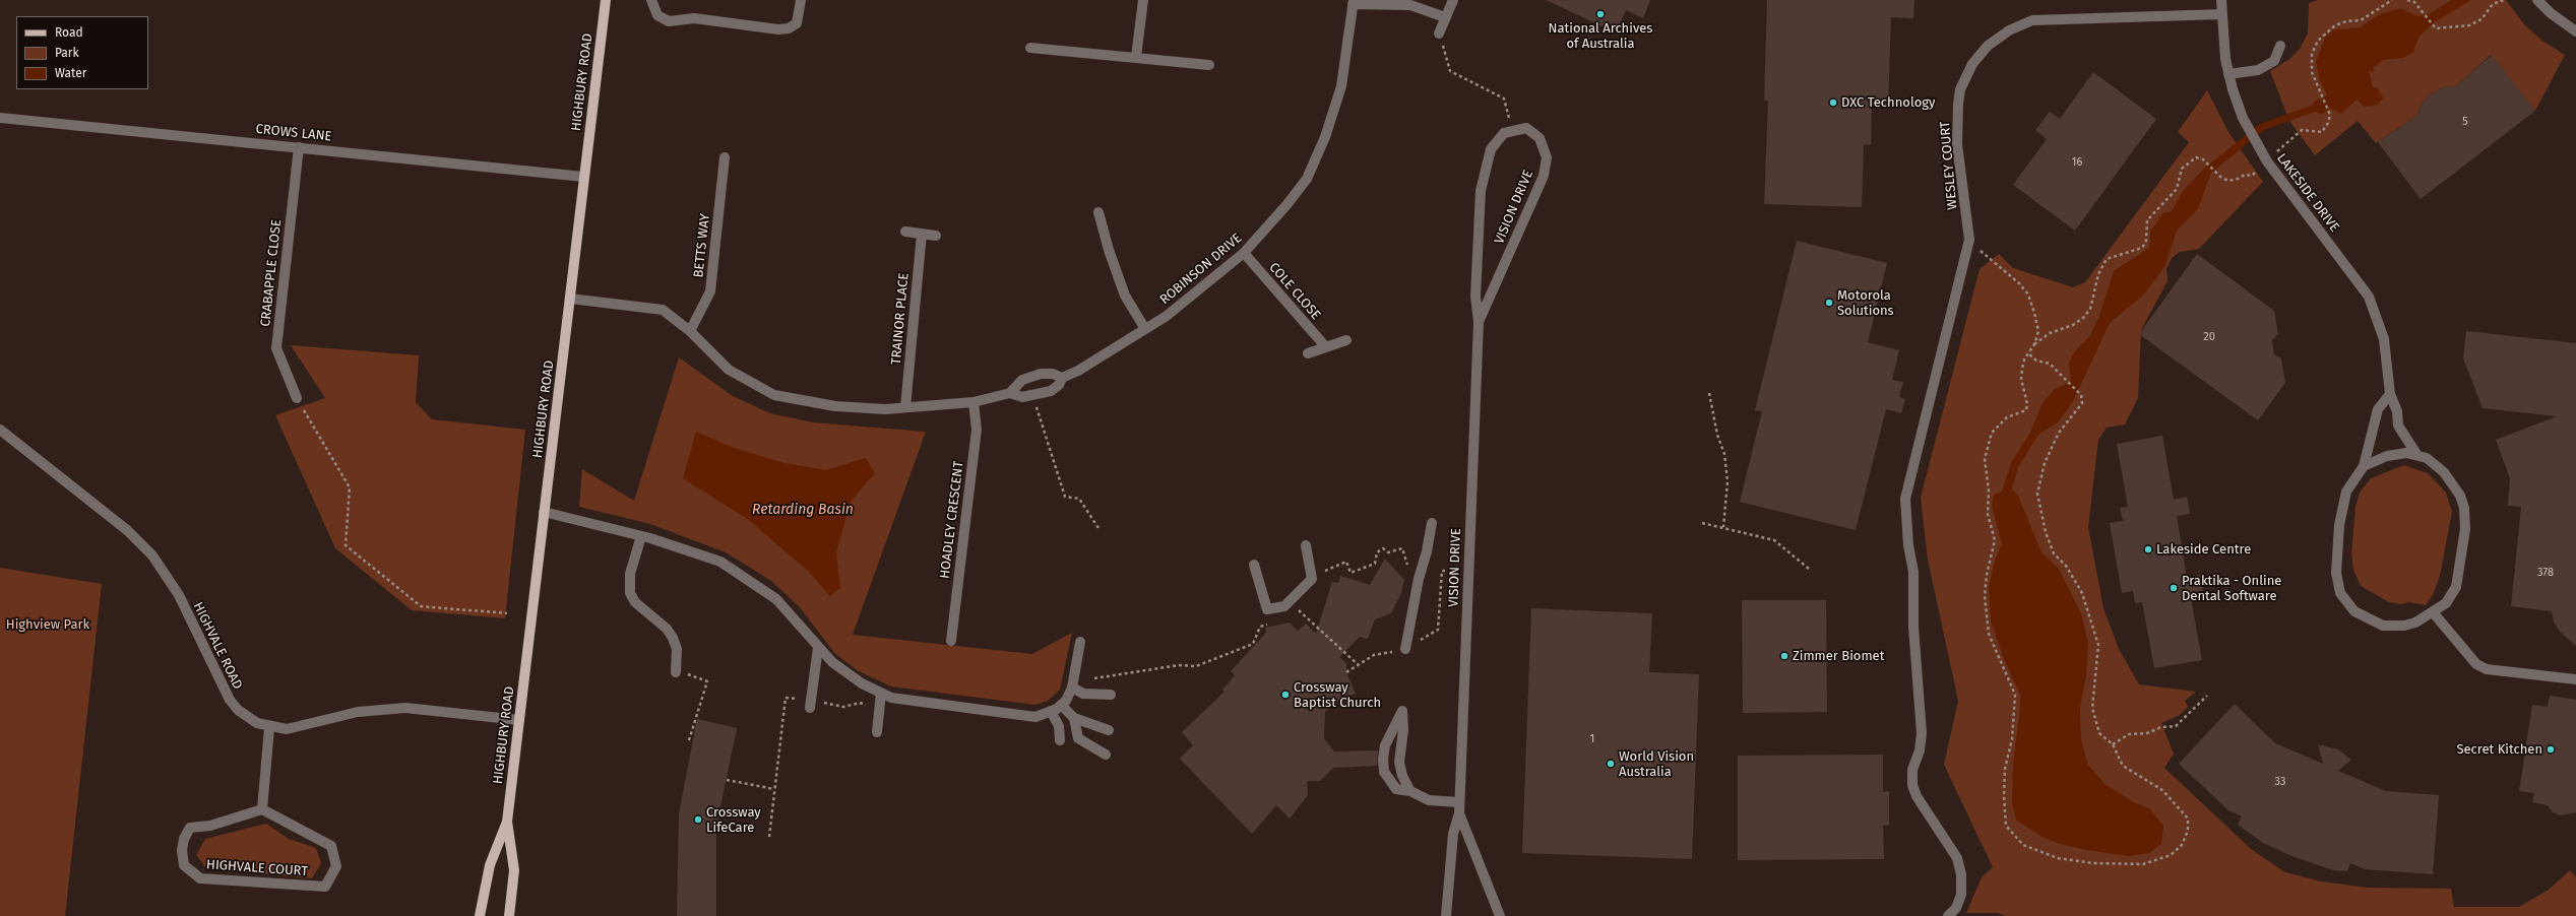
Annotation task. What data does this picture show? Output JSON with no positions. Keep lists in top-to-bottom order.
{
  "streets": {
    "main road": ["HIGHBURY ROAD"],
    "street": [
      "CROWS LANE",
      "WESLEY COURT",
      "LAKESIDE DRIVE",
      "VISION DRIVE",
      "BETTS WAY",
      "ROBINSON DRIVE",
      "CRABAPPLE CLOSE",
      "COLE CLOSE",
      "TRAINOR PLACE",
      "HOADLEY CRESCENT",
      "HIGHVALE ROAD",
      "HIGHVALE COURT"
    ]
  },
  "crossings": [
    ["HIGHBURY ROAD", "CROWS LANE"],
    ["HIGHBURY ROAD", "ROBINSON DRIVE"],
    ["HIGHBURY ROAD", "HIGHVALE ROAD"],
    ["CROWS LANE", "CRABAPPLE CLOSE"],
    ["WESLEY COURT", "LAKESIDE DRIVE"],
    ["BETTS WAY", "ROBINSON DRIVE"],
    ["ROBINSON DRIVE", "COLE CLOSE"],
    ["ROBINSON DRIVE", "TRAINOR PLACE"],
    ["ROBINSON DRIVE", "HOADLEY CRESCENT"]
  ],
  "water": ["Retarding Basin"],
  "parks": ["Highview Park"],
  "places": [
    "National Archives of Australia",
    "DXC Technology",
    "Motorola Solutions",
    "Lakeside Centre",
    "Praktika - Online Dental Software",
    "Zimmer Biomet",
    "Crossway Baptist Church",
    "Secret Kitchen",
    "World Vision Australia",
    "Crossway LifeCare"
  ],
  "house_numbers": [
    "5",
    "16",
    "20",
    "378",
    "1",
    "33"
  ],
  "legend": ["Road", "Park", "Water"]
}
